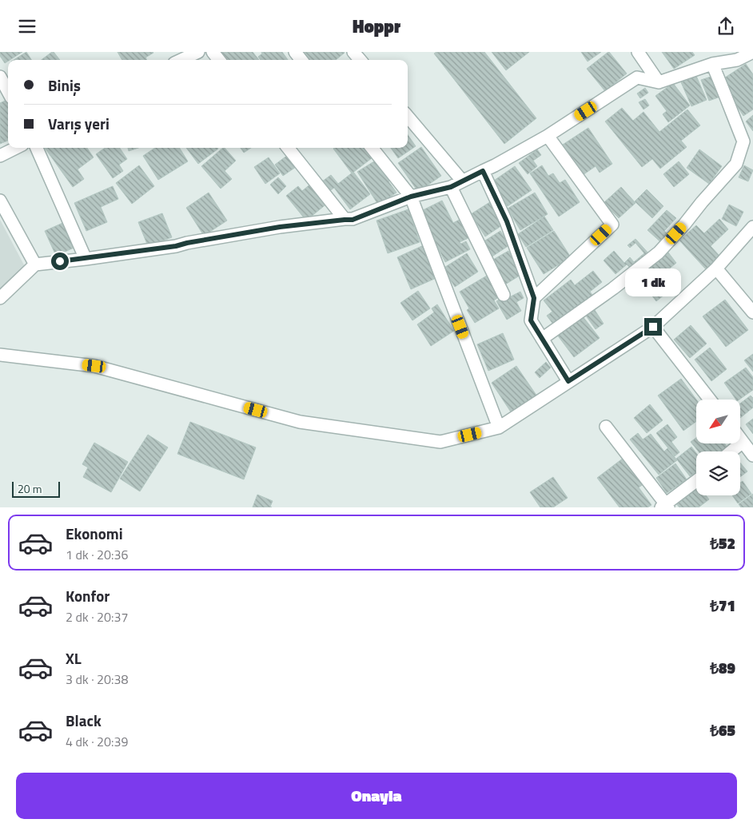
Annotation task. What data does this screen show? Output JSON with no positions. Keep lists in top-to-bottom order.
{
  "scale_bar": "20 m",
  "north": "bottom left",
  "page": {
    "header": "Hoppr",
    "banner": ["Biniş", "Varış yeri"],
    "bubble": "1 dk",
    "scale": "20 m",
    "list": [
      {
        "name": "Ekonomi",
        "note": "1 dk · 20:36",
        "value": "₺52"
      },
      {
        "name": "Konfor",
        "note": "2 dk · 20:37",
        "value": "₺71"
      },
      {
        "name": "XL",
        "note": "3 dk · 20:38",
        "value": "₺89"
      },
      {
        "name": "Black",
        "note": "4 dk · 20:39",
        "value": "₺65"
      }
    ],
    "buttons": "Onayla"
  }
}
